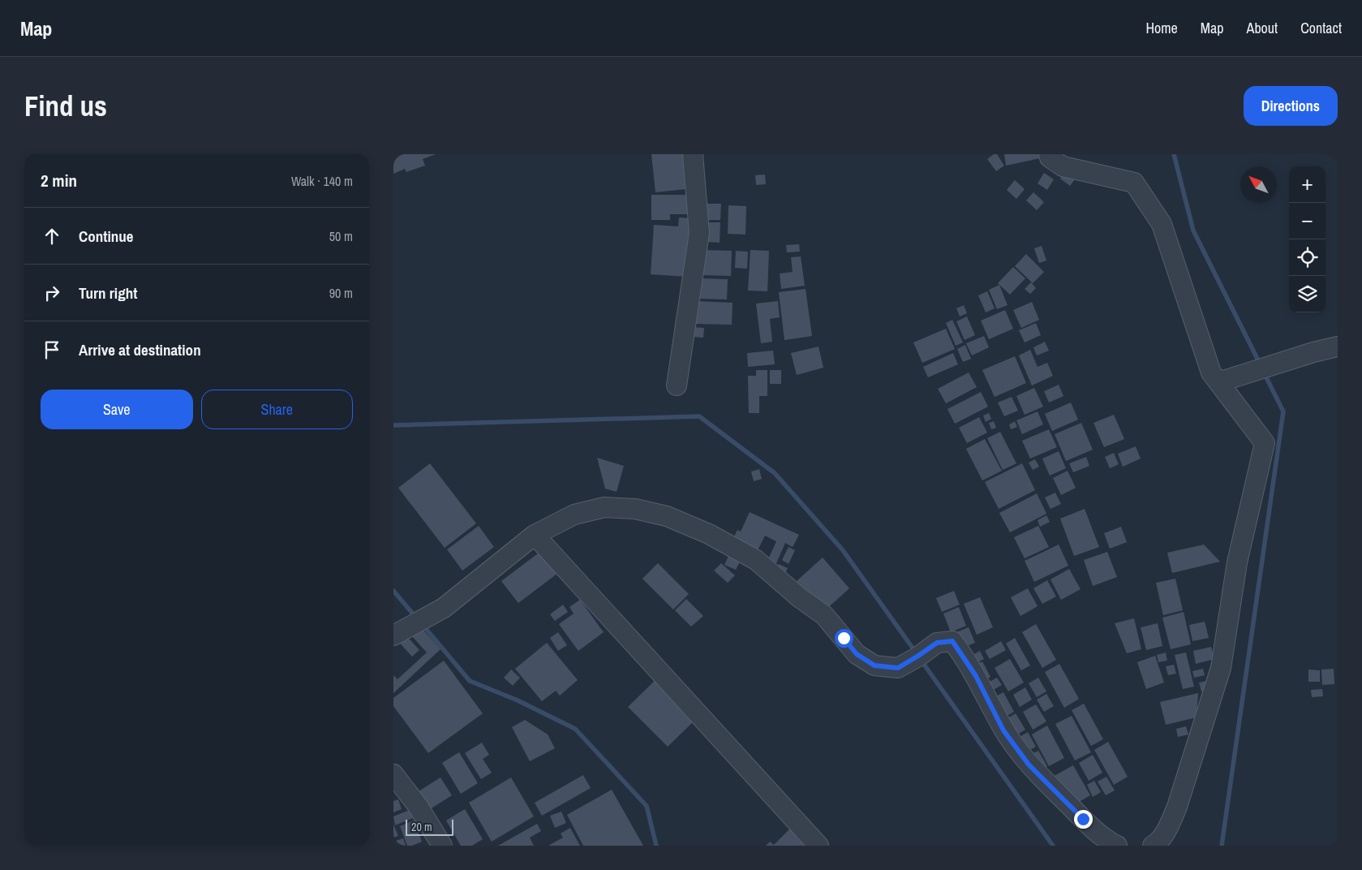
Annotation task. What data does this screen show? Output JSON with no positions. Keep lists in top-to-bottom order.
{
  "scale_bar": "20 m",
  "north": "top left",
  "page": {
    "header": "Map",
    "nav": [
      "Home",
      "Map",
      "About",
      "Contact"
    ],
    "buttons": [
      "Directions",
      ["Save", "Share"]
    ],
    "title": "Find us",
    "heading": ["2 min", "Walk · 140 m"],
    "map_buttons": ["+", "−"],
    "list": [
      ["Continue", "50 m"],
      ["Turn right", "90 m"],
      "Arrive at destination"
    ],
    "scale": "20 m"
  }
}
